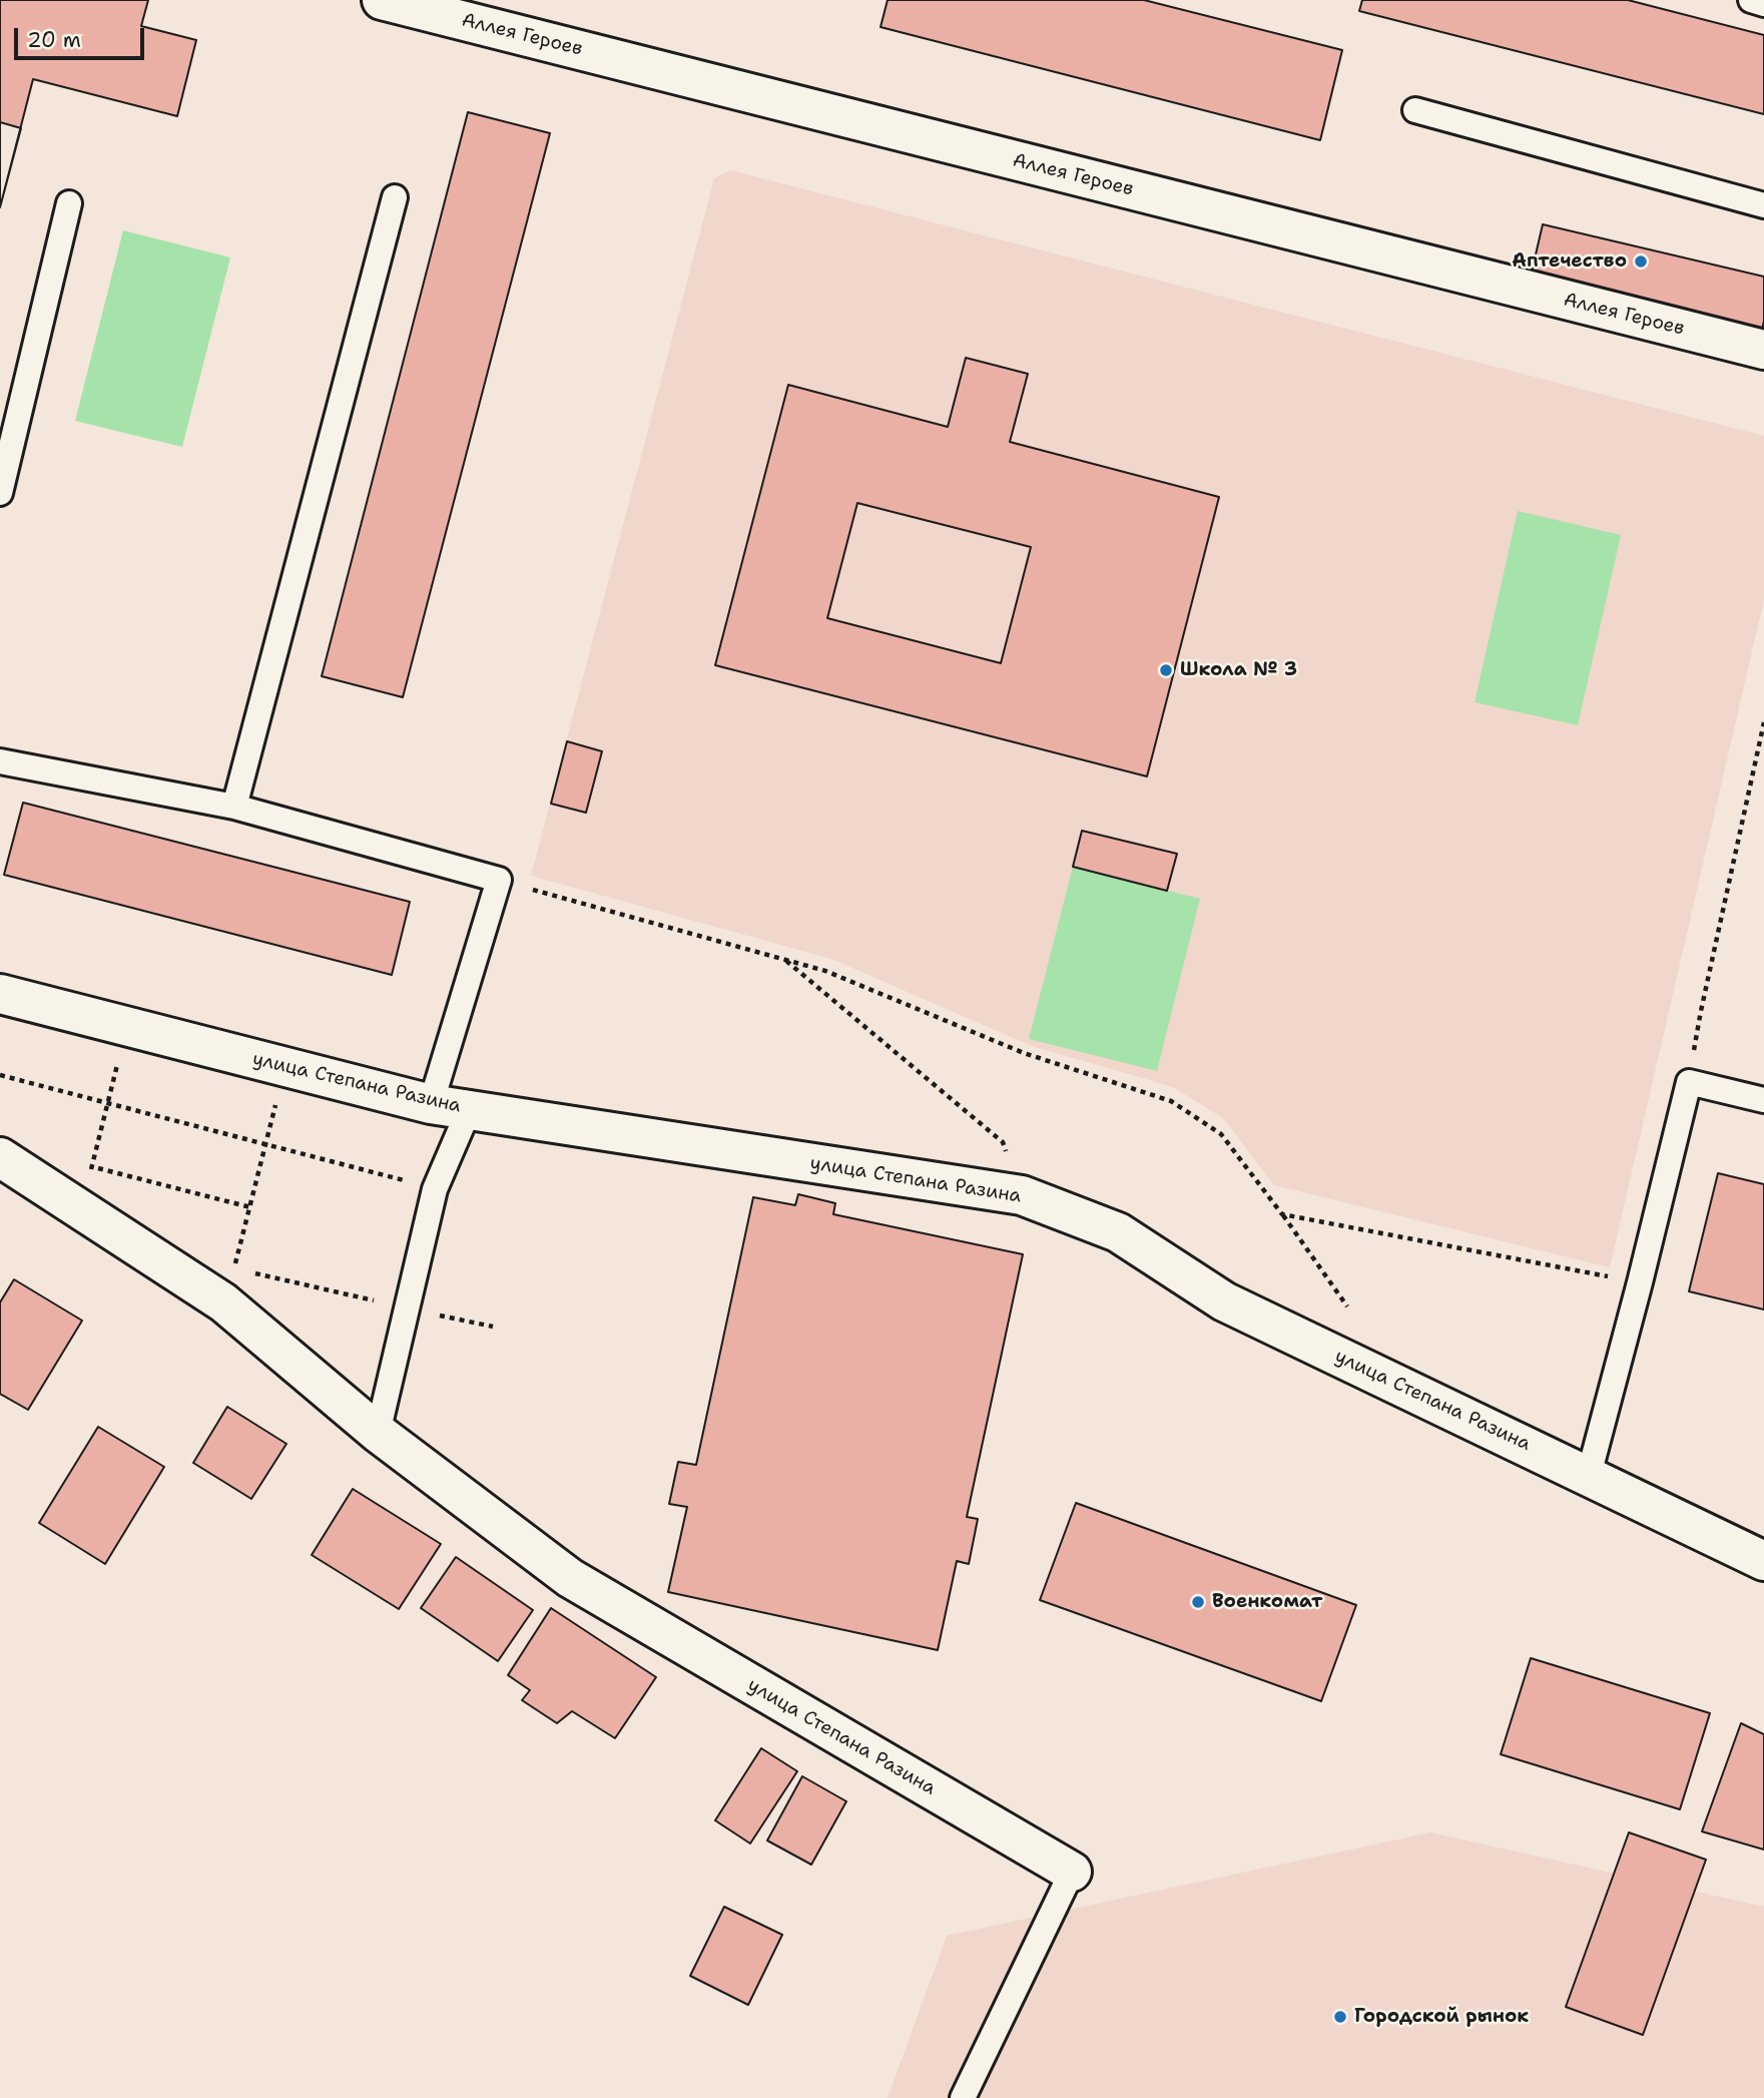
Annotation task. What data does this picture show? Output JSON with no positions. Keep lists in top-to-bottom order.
{
  "streets": {
    "street": ["Аллея Героев", "улица Степана Разина"]
  },
  "places": [
    "Аптечество",
    "Школа № 3",
    "Военкомат",
    "Городской рынок"
  ],
  "scale_bar": "20 m"
}
